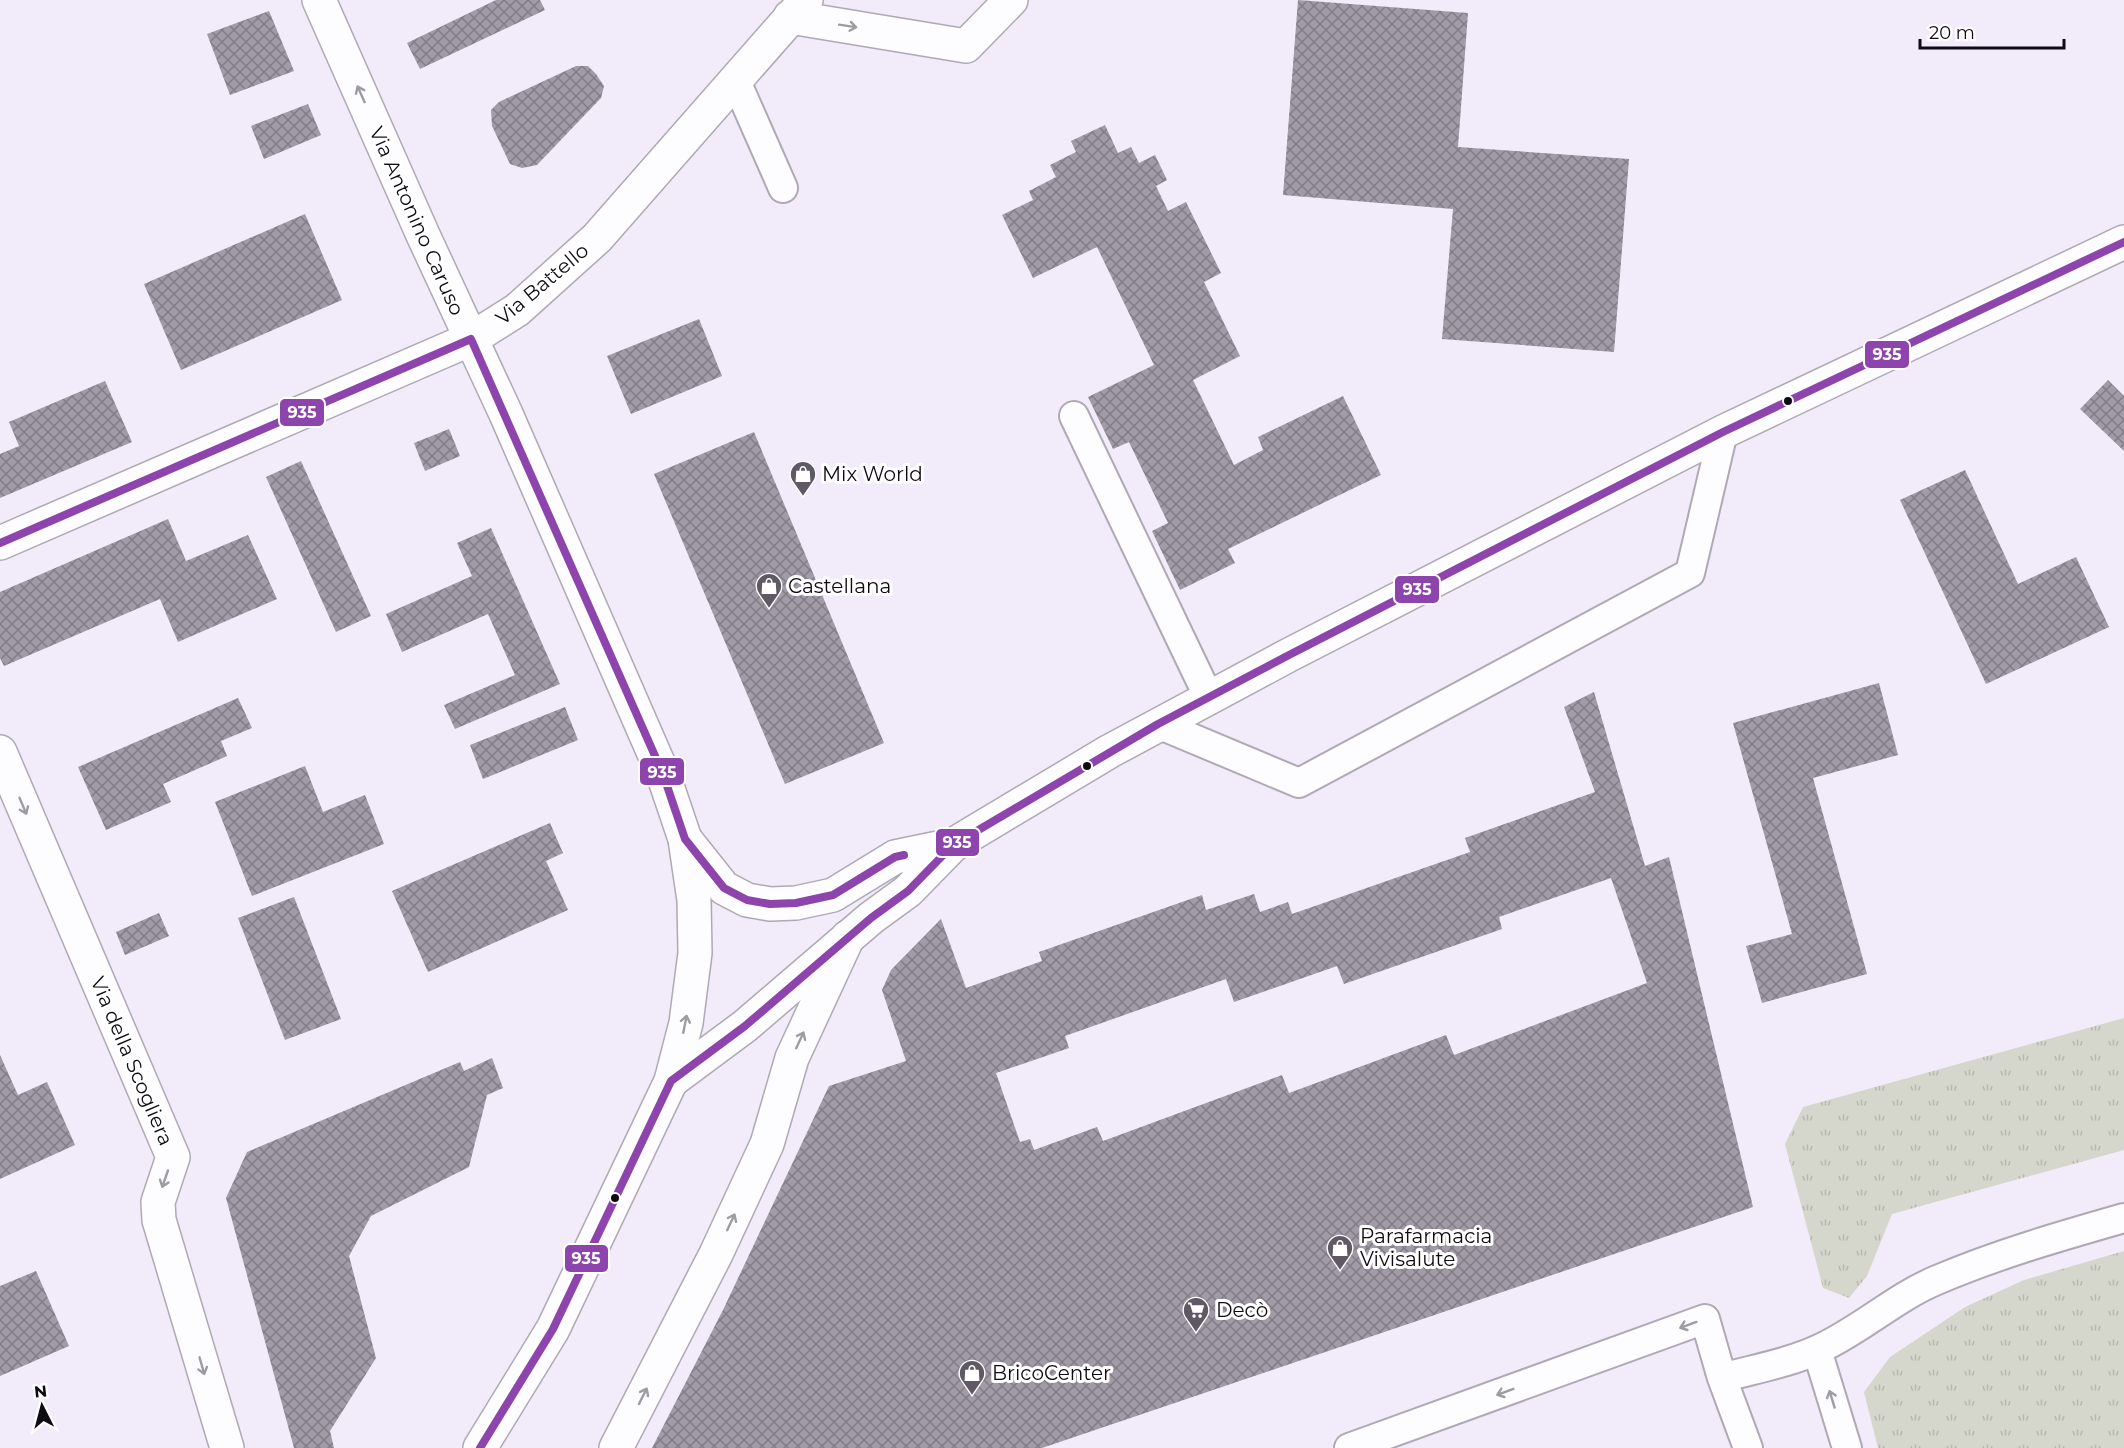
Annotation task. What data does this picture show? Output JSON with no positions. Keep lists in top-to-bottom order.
{
  "streets": {
    "main road": ["Via Antonino Caruso", "Via Battello", "Via della Scogliera"]
  },
  "crossings": [
    ["Via Antonino Caruso", "Via Battello"]
  ],
  "one_way": ["Via Antonino Caruso", "Via della Scogliera"],
  "places": {
    "shop": [
      "Mix World",
      "Castellana",
      "Parafarmacia Vivisalute",
      "BricoCenter"
    ],
    "supermarket": ["Decò"]
  },
  "lines": ["transit line 935"],
  "scale_bar": "20 m",
  "north": "top"
}
